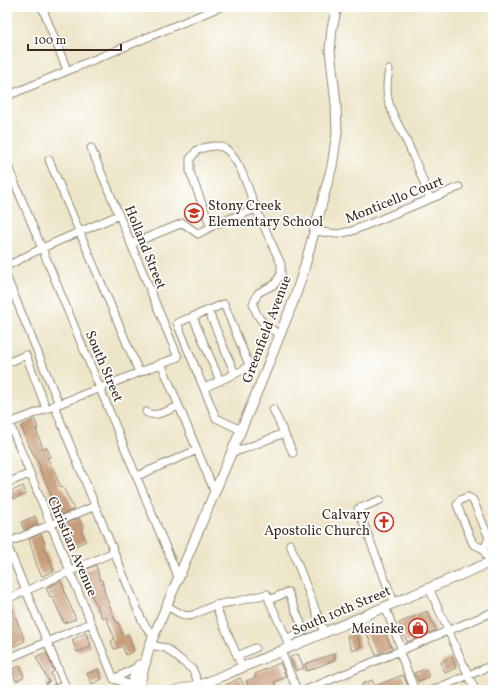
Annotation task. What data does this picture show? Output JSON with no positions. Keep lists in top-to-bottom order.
{
  "streets": {
    "main road": ["Greenfield Avenue", "South 10th Street"],
    "street": [
      "Monticello Court",
      "Holland Street",
      "South Street",
      "Christian Avenue"
    ]
  },
  "crossings": [
    ["Monticello Court", "Greenfield Avenue"],
    ["Greenfield Avenue", "South Street"]
  ],
  "places": {
    "school or university": ["Stony Creek Elementary School"],
    "church": ["Calvary Apostolic Church"],
    "shop": ["Meineke"]
  },
  "scale_bar": "100 m"
}
